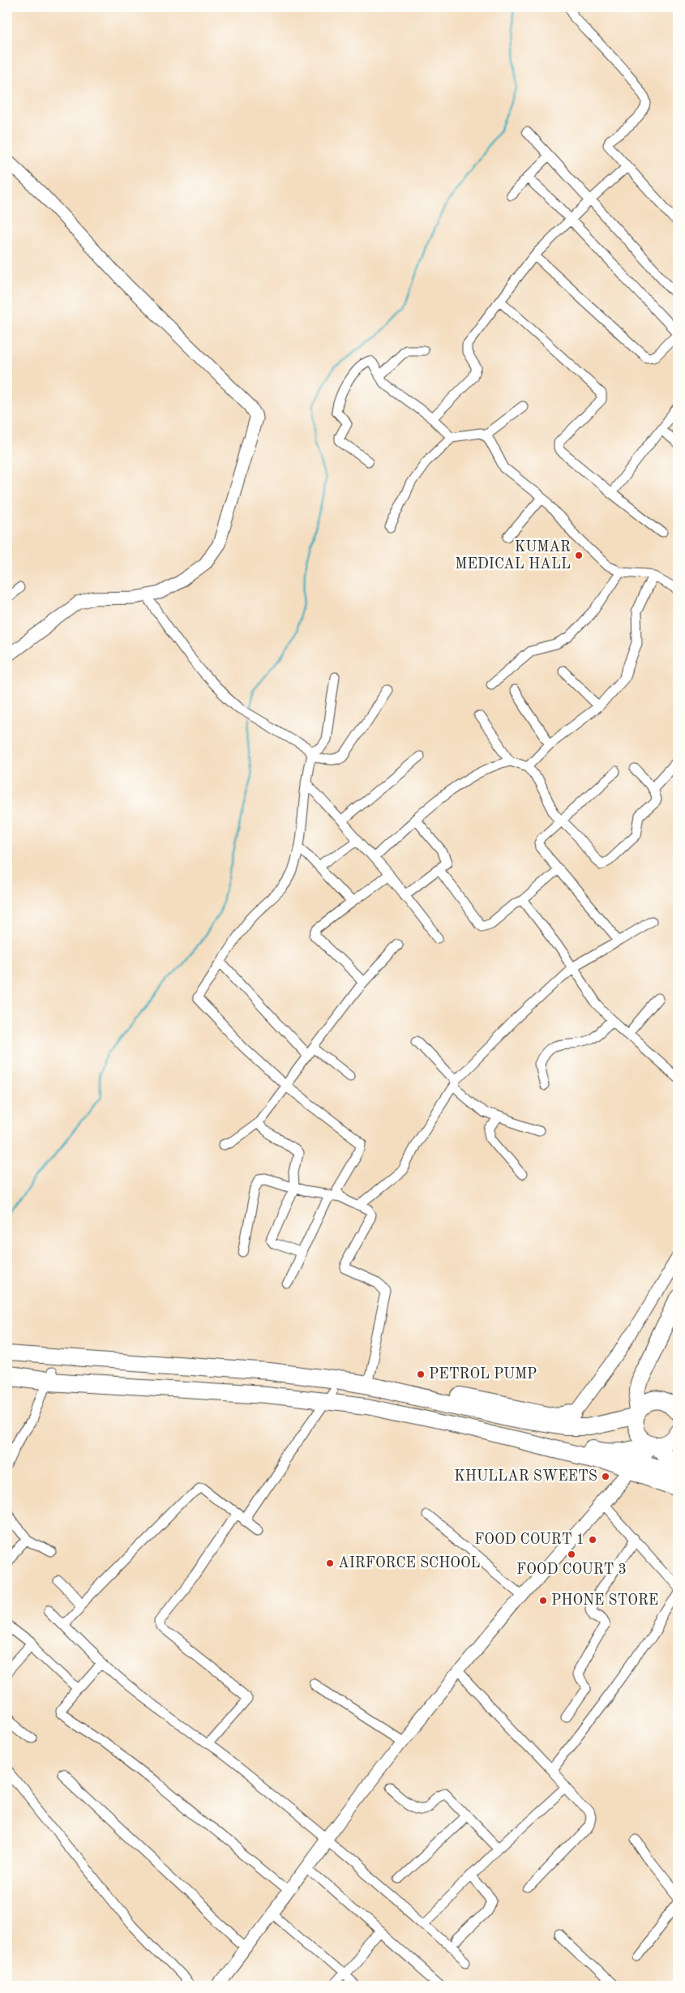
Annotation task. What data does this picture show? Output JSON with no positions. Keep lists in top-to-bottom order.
{
  "places": [
    "KUMAR MEDICAL HALL",
    "PETROL PUMP",
    "KHULLAR SWEETS",
    "FOOD COURT 1",
    "FOOD COURT 3",
    "AIRFORCE SCHOOL",
    "PHONE STORE"
  ]
}
